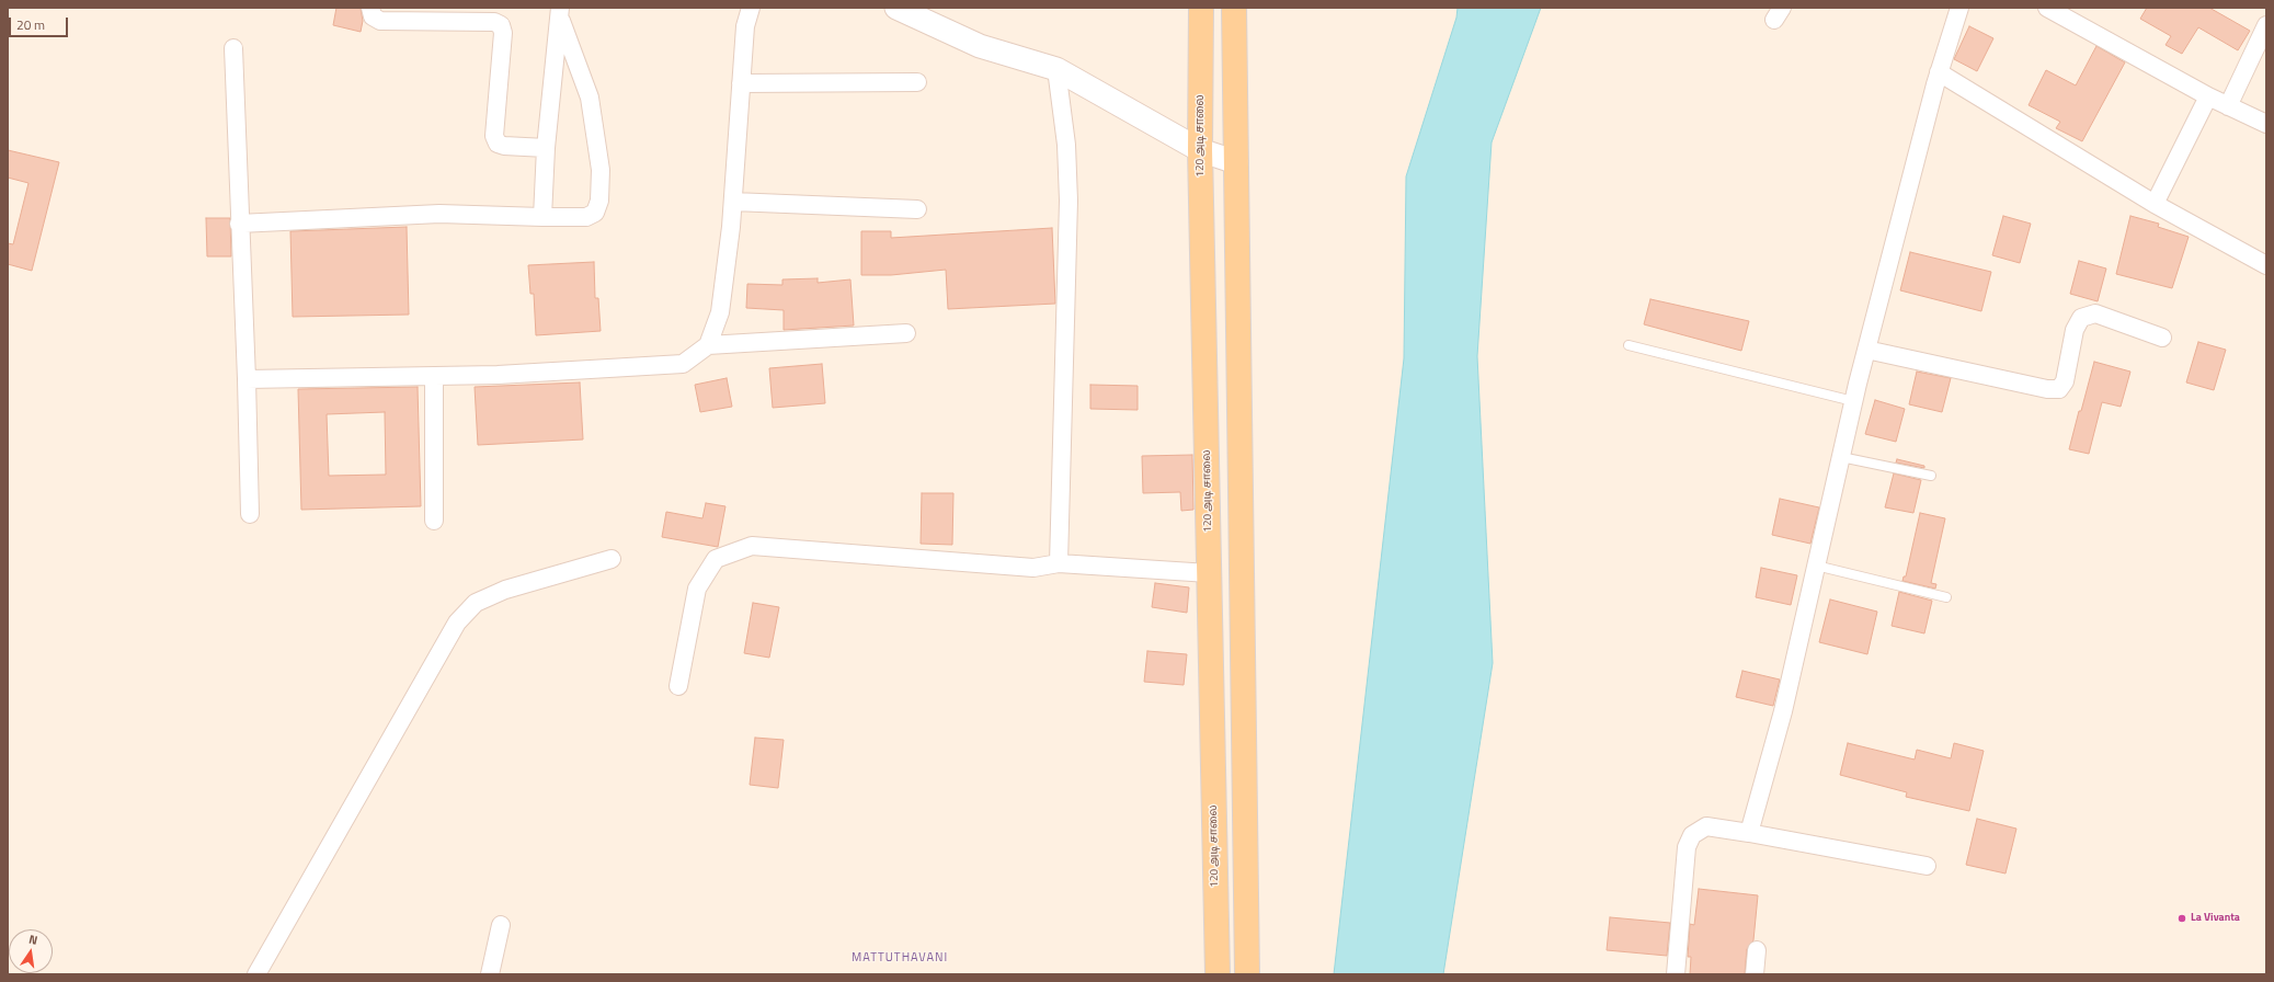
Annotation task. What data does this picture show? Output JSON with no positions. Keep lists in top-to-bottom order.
{
  "streets": {
    "main road": ["120 அடி சாலை"]
  },
  "districts": ["MATTUTHAVANI"],
  "places": ["La Vivanta"],
  "scale_bar": "20 m",
  "north": "top"
}
